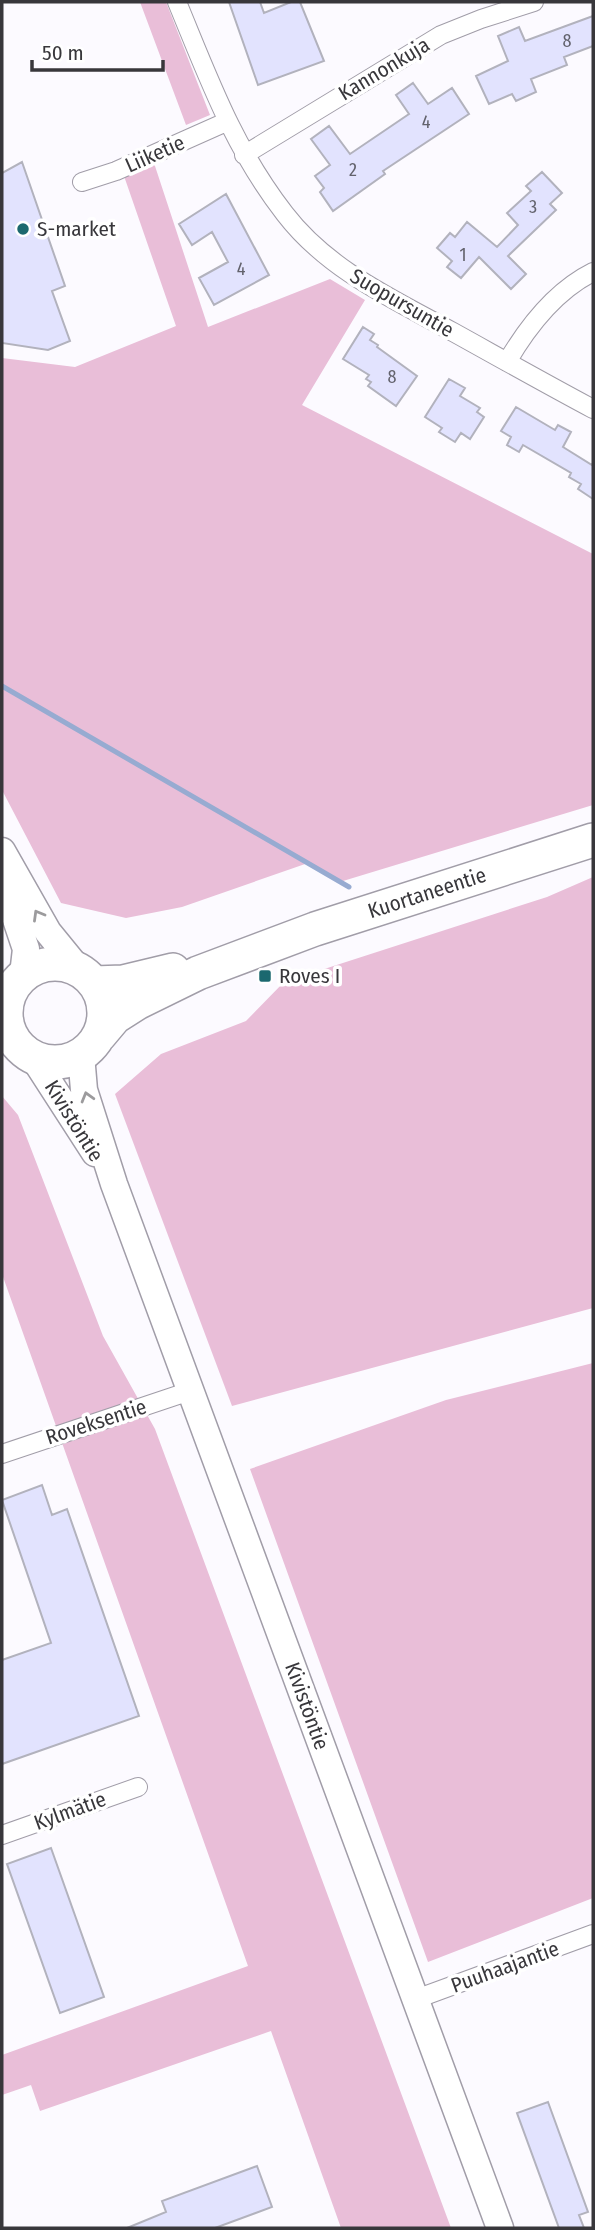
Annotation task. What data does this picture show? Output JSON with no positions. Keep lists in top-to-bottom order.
{
  "streets": {
    "highway": ["Kuortaneentie"],
    "main road": ["Kivistöntie"],
    "street": [
      "Kannonkuja",
      "Liiketie",
      "Suopursuntie",
      "Roveksentie",
      "Kylmätie",
      "Puuhaajantie"
    ]
  },
  "crossings": [
    ["Kannonkuja", "Suopursuntie"],
    ["Liiketie", "Suopursuntie"],
    ["Kuortaneentie", "Kivistöntie"],
    ["Kivistöntie", "Roveksentie"],
    ["Kivistöntie", "Puuhaajantie"]
  ],
  "places": {
    "other": ["S-market"],
    "transit": ["Roves I"]
  },
  "house_numbers": [
    "8",
    "4",
    "2",
    "3",
    "1",
    "4",
    "8"
  ],
  "scale_bar": "50 m"
}
